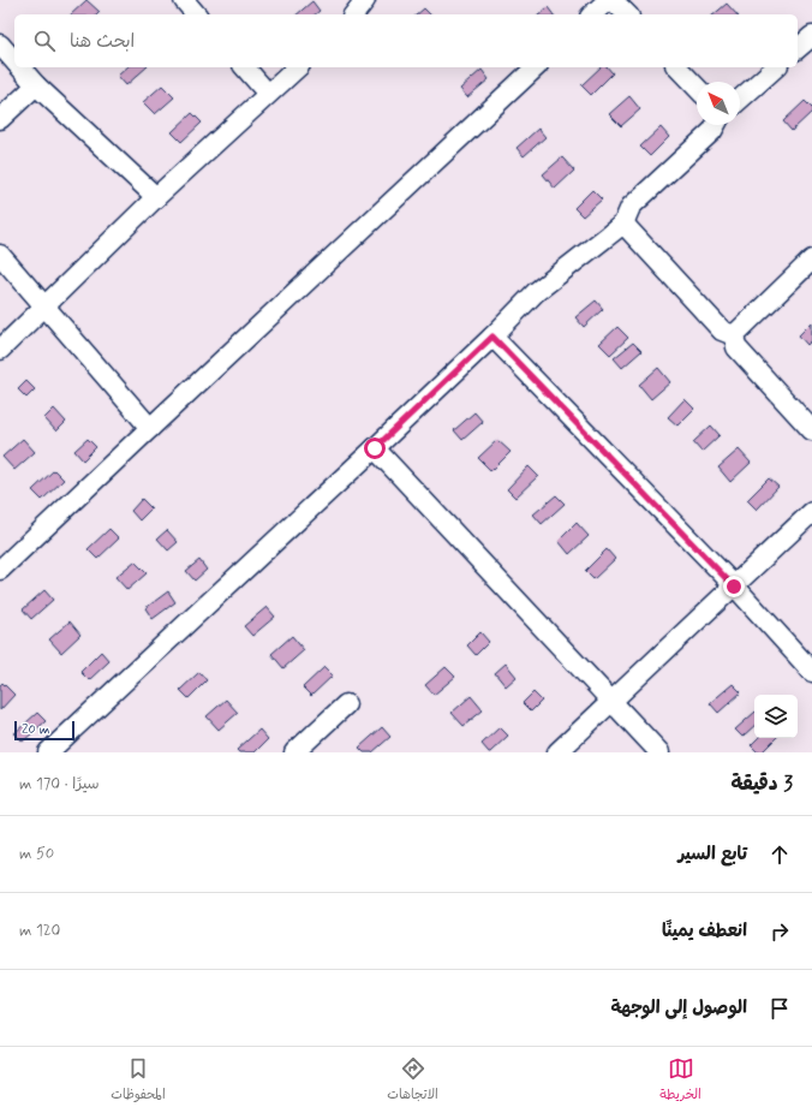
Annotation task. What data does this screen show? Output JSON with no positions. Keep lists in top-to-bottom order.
{
  "scale_bar": "20 m",
  "north": "top left",
  "page": {
    "search": "ابحث هنا",
    "scale": "20 m",
    "heading": ["3 دقيقة", "سيرًا · 170 m"],
    "list": [
      ["تابع السير", "50 m"],
      ["انعطف يمينًا", "120 m"],
      "الوصول إلى الوجهة"
    ],
    "nav": ["الخريطة", "الاتجاهات", "المحفوظات"]
  }
}
